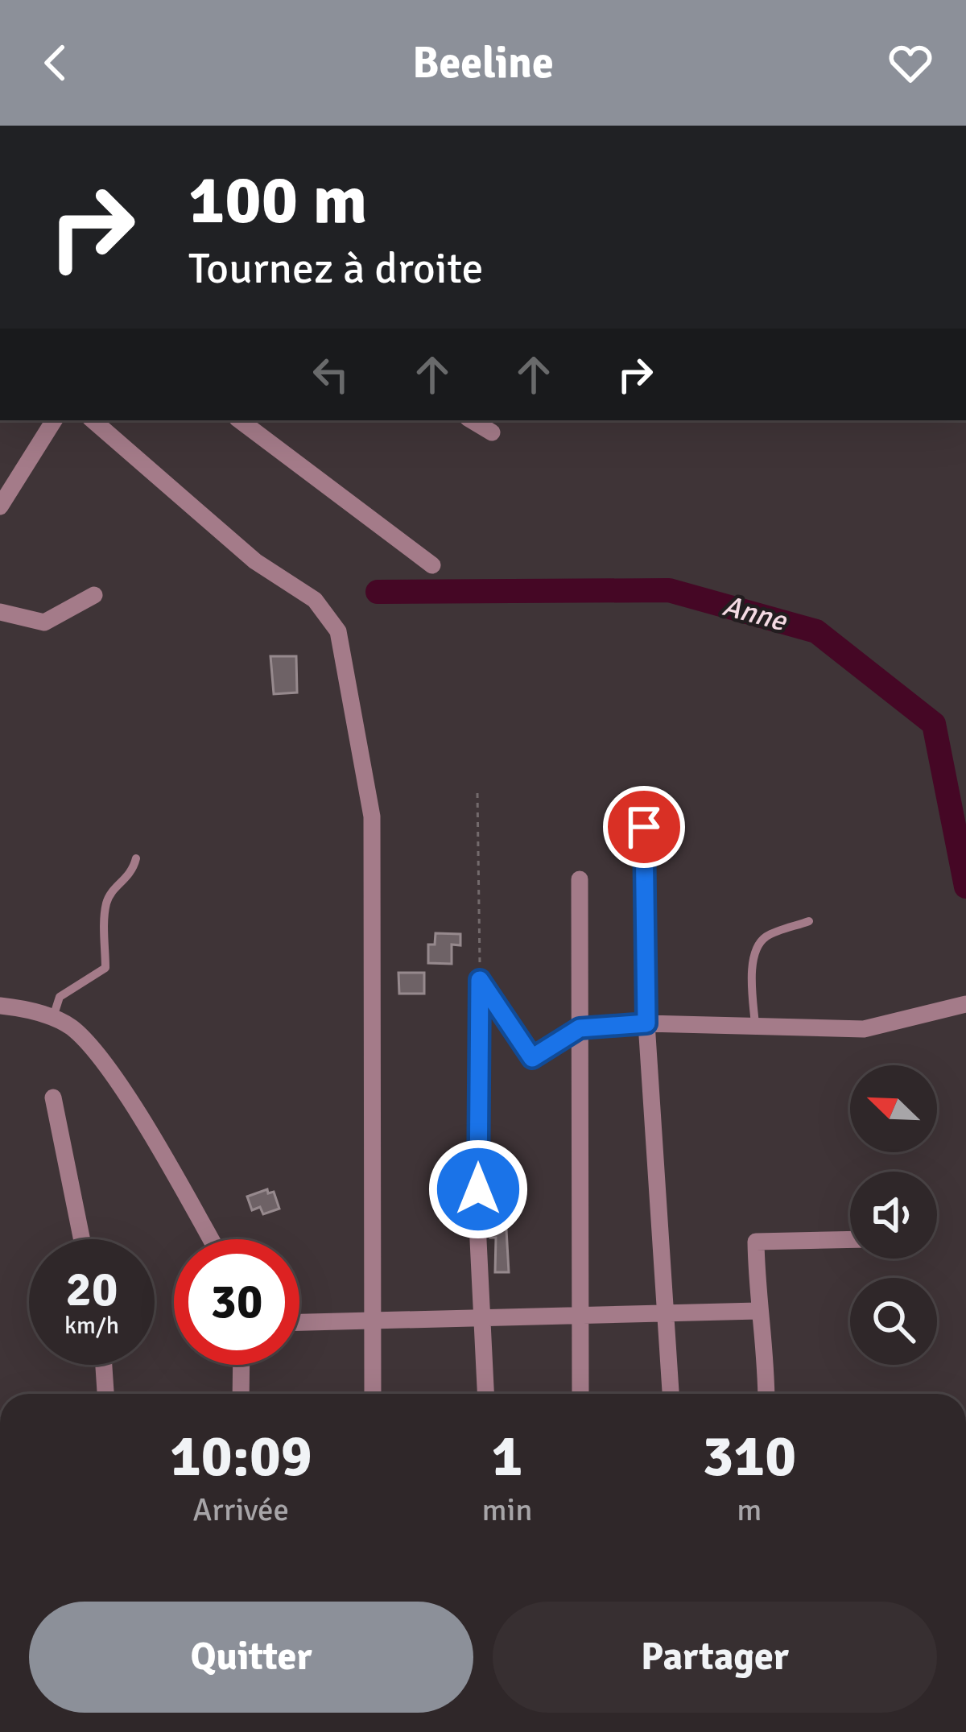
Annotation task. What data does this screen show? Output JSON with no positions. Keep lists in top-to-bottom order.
{
  "water": ["Anne"],
  "north": "top left",
  "page": {
    "header": "Beeline",
    "turn": ["100 m", "Tournez à droite"],
    "speed": "20 km/h",
    "limit": "30",
    "eta": [
      "10:09",
      "Arrivée",
      "1",
      "min",
      "310",
      "m"
    ],
    "buttons": ["Quitter", "Partager"]
  }
}
